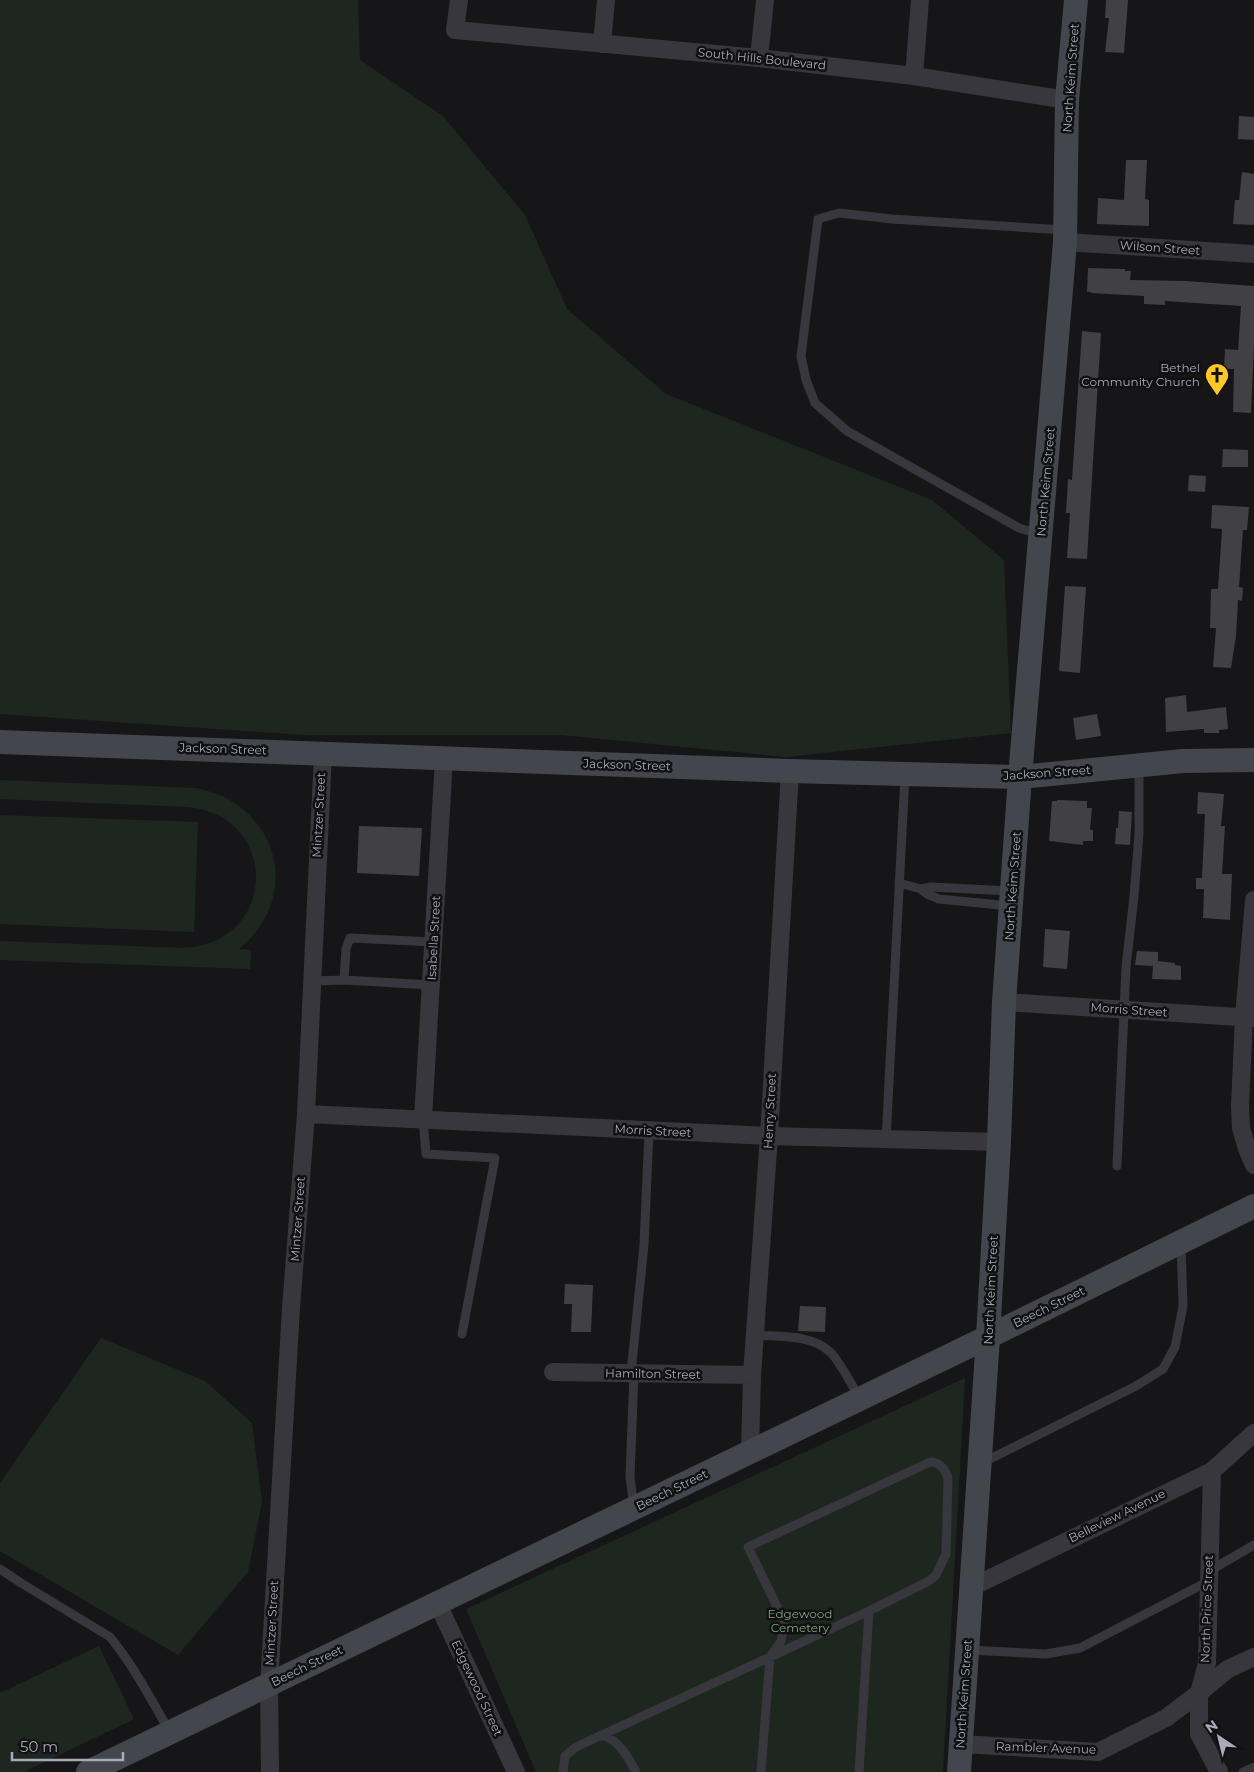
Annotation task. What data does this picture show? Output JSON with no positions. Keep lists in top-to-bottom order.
{
  "streets": {
    "street": [
      "South Hills Boulevard",
      "North Keim Street",
      "Wilson Street",
      "Jackson Street",
      "Mintzer Street",
      "Isabella Street",
      "Morris Street",
      "Henry Street",
      "Beech Street",
      "Hamilton Street",
      "Belleview Avenue",
      "North Price Street",
      "Edgewood Street",
      "Rambler Avenue"
    ]
  },
  "crossings": [
    ["South Hills Boulevard", "North Keim Street"],
    ["North Keim Street", "Wilson Street"],
    ["North Keim Street", "Jackson Street"],
    ["North Keim Street", "Morris Street"],
    ["North Keim Street", "Beech Street"],
    ["North Keim Street", "Belleview Avenue"],
    ["North Keim Street", "Rambler Avenue"],
    ["Jackson Street", "Mintzer Street"],
    ["Jackson Street", "Isabella Street"],
    ["Jackson Street", "Henry Street"],
    ["Mintzer Street", "Morris Street"],
    ["Mintzer Street", "Beech Street"],
    ["Isabella Street", "Morris Street"],
    ["Morris Street", "Henry Street"],
    ["Henry Street", "Beech Street"],
    ["Henry Street", "Hamilton Street"],
    ["Beech Street", "Edgewood Street"],
    ["Belleview Avenue", "North Price Street"],
    ["North Price Street", "Rambler Avenue"]
  ],
  "parks": ["Edgewood Cemetery"],
  "places": {
    "church": ["Bethel Community Church"]
  },
  "scale_bar": "50 m",
  "north": "top left"
}
